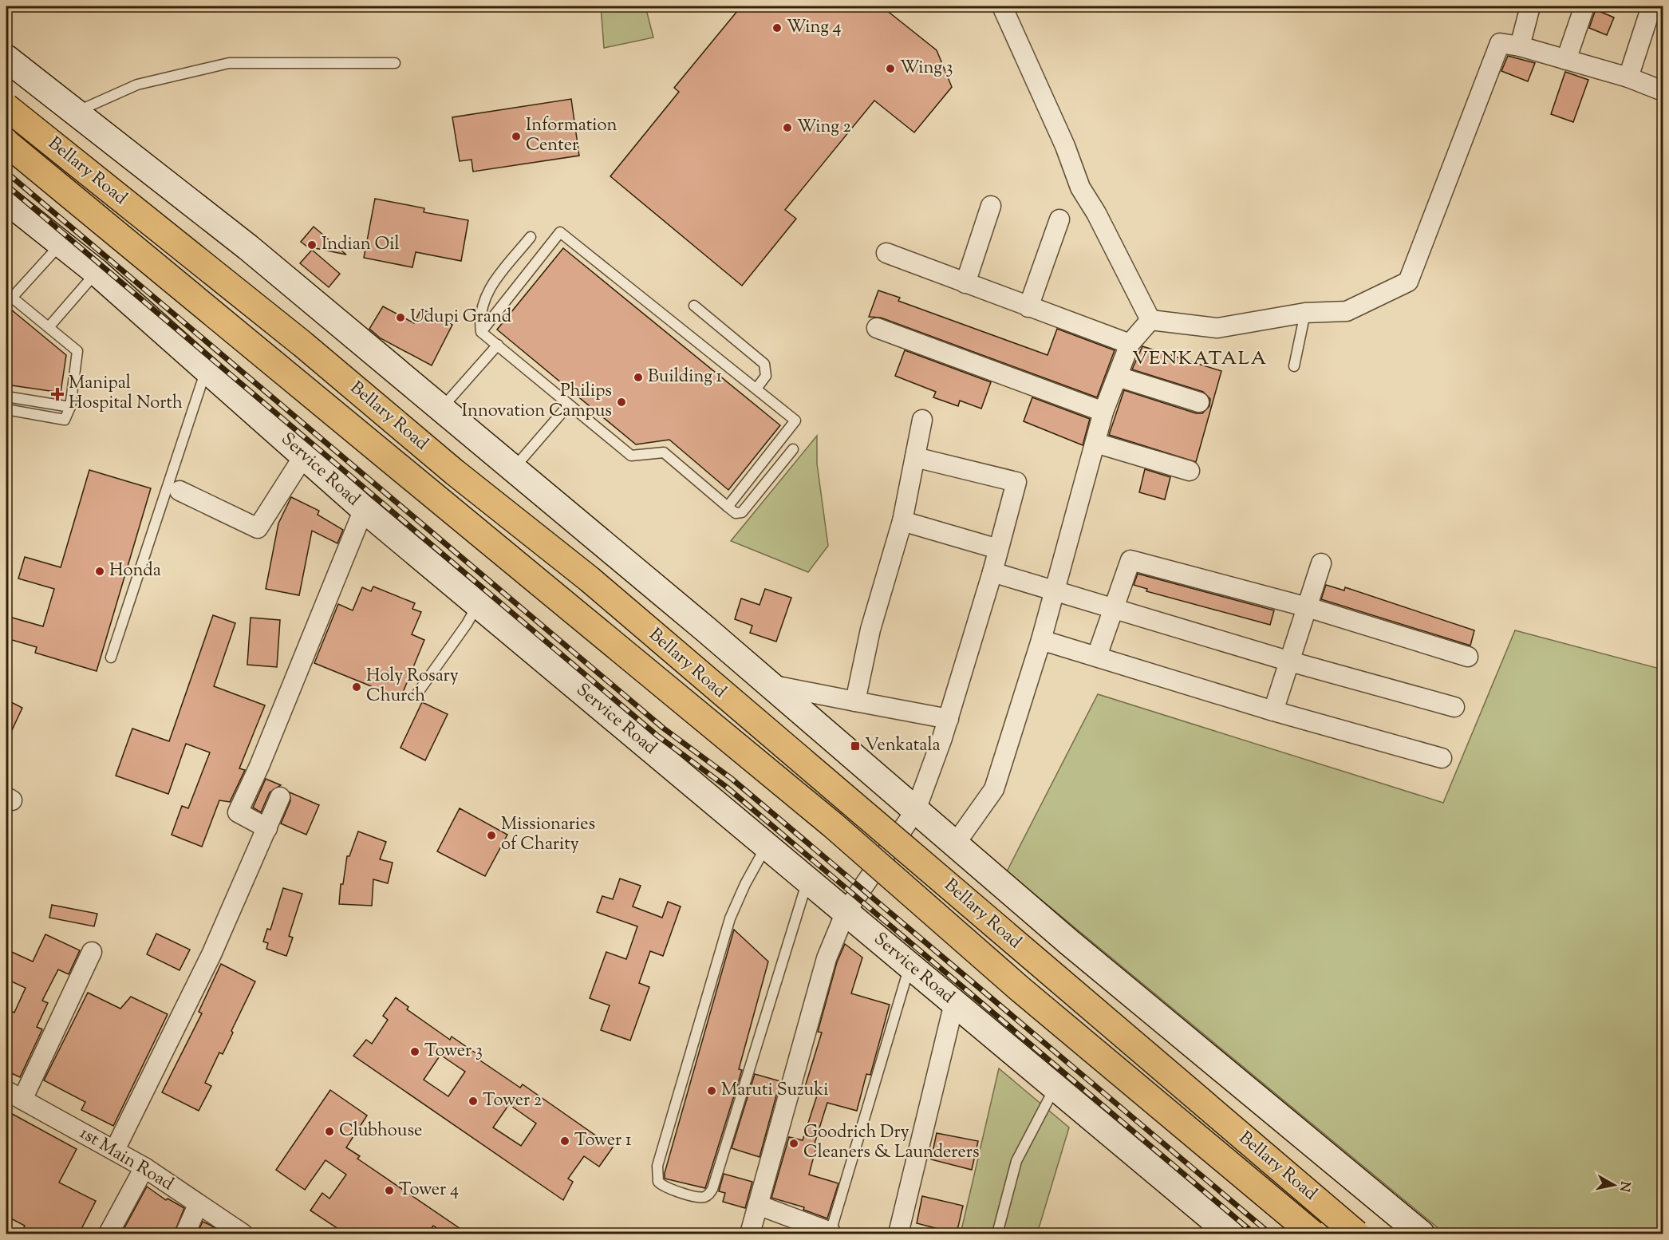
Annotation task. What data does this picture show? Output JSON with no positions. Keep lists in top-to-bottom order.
{
  "streets": {
    "highway": ["Bellary Road"],
    "main road": ["Service Road"],
    "street": ["1st Main Road"]
  },
  "districts": ["VENKATALA"],
  "places": {
    "other": [
      "Wing 4",
      "Wing 3",
      "Wing 2",
      "Information Center",
      "Indian Oil",
      "Udupi Grand",
      "Building 1",
      "Philips Innovation Campus",
      "Honda",
      "Holy Rosary Church",
      "Missionaries of Charity",
      "Tower 3",
      "Maruti Suzuki",
      "Tower 2",
      "Clubhouse",
      "Tower 1",
      "Goodrich Dry Cleaners & Launderers",
      "Tower 4"
    ],
    "health": ["Manipal Hospital North"],
    "transit": ["Venkatala"]
  },
  "north": "right"
}
